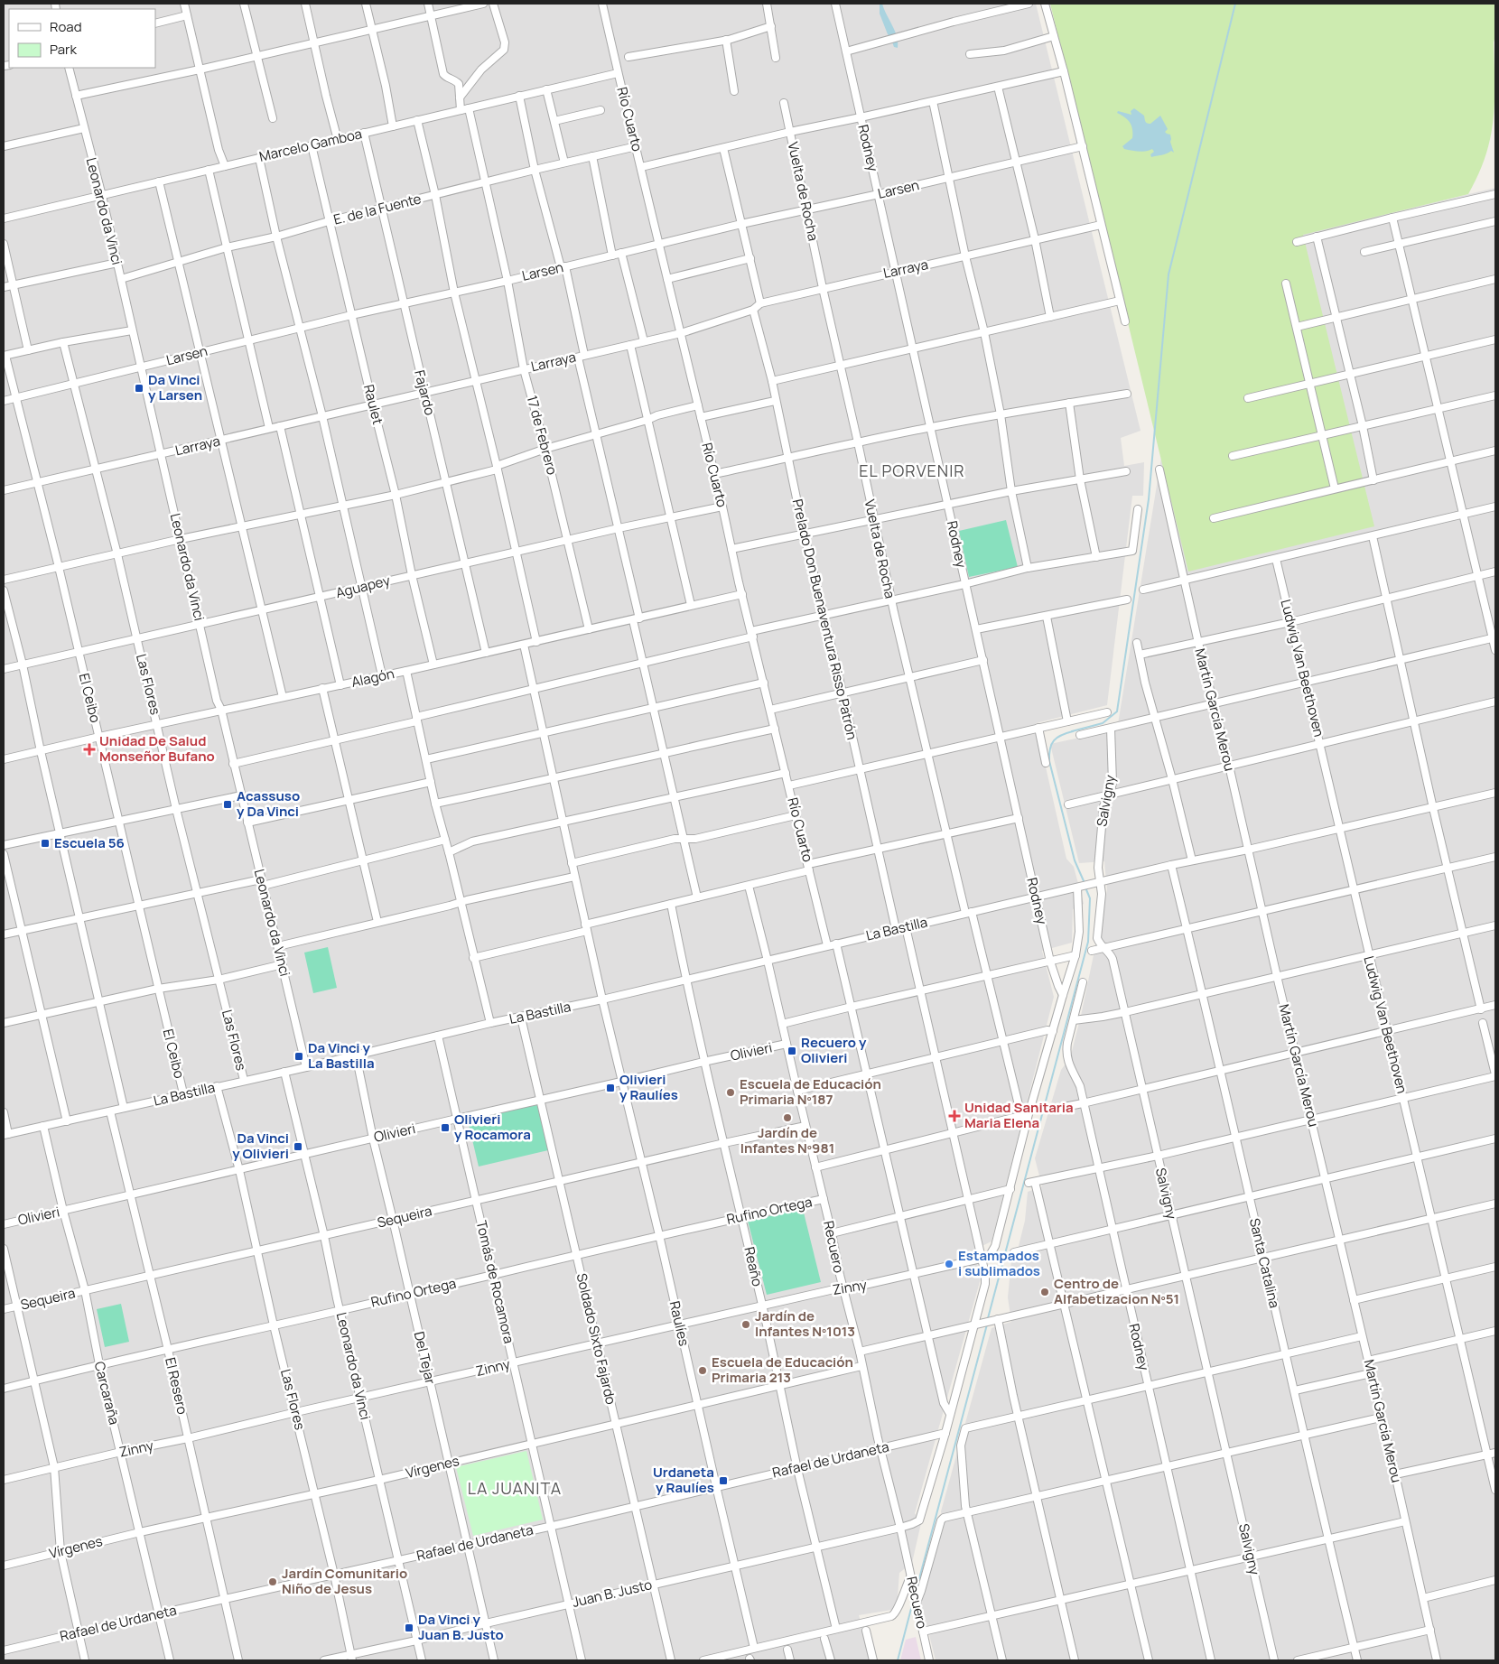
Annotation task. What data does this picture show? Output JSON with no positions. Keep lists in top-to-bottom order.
{
  "streets": {
    "street": [
      "Río Cuarto",
      "Marcelo Gamboa",
      "Rodney",
      "Larsen",
      "Vuelta de Rocha",
      "E. de la Fuente",
      "Leonardo da Vinci",
      "Larraya",
      "Fajardo",
      "Raulet",
      "17 de Febrero",
      "Aguapey",
      "Prelado Don Buenaventura Risso Patrón",
      "Ludwig Van Beethoven",
      "Alagón",
      "Las Flores",
      "El Ceibo",
      "Martín García Merou",
      "Salvigny",
      "La Bastilla",
      "Olivieri",
      "Rufino Ortega",
      "Sequeira",
      "Recuero",
      "Santa Catalina",
      "Reaño",
      "Tomás de Rocamora",
      "Zinny",
      "Raulíes",
      "Soldado Sixto Fajardo",
      "Del Tejar",
      "El Resero",
      "Carcaraña",
      "Rafael de Urdaneta",
      "Vírgenes",
      "Juan B. Justo"
    ]
  },
  "crossings": [
    ["Río Cuarto", "Marcelo Gamboa"],
    ["Río Cuarto", "Larsen"],
    ["Río Cuarto", "E. de la Fuente"],
    ["Río Cuarto", "Larraya"],
    ["Río Cuarto", "Aguapey"],
    ["Río Cuarto", "Alagón"],
    ["Río Cuarto", "La Bastilla"],
    ["Marcelo Gamboa", "Leonardo da Vinci"],
    ["Marcelo Gamboa", "Fajardo"],
    ["Marcelo Gamboa", "Raulet"],
    ["Marcelo Gamboa", "17 de Febrero"],
    ["Rodney", "Larsen"],
    ["Rodney", "Larraya"],
    ["Rodney", "La Bastilla"],
    ["Larsen", "Vuelta de Rocha"],
    ["Larsen", "Leonardo da Vinci"],
    ["Larsen", "Fajardo"],
    ["Larsen", "Raulet"],
    ["Larsen", "17 de Febrero"],
    ["Larsen", "Las Flores"],
    ["Larsen", "El Ceibo"],
    ["Vuelta de Rocha", "Larraya"],
    ["Vuelta de Rocha", "La Bastilla"],
    ["E. de la Fuente", "Leonardo da Vinci"],
    ["E. de la Fuente", "Fajardo"],
    ["E. de la Fuente", "Raulet"],
    ["E. de la Fuente", "17 de Febrero"],
    ["Leonardo da Vinci", "Larraya"],
    ["Leonardo da Vinci", "Aguapey"],
    ["Leonardo da Vinci", "Alagón"],
    ["Leonardo da Vinci", "La Bastilla"],
    ["Leonardo da Vinci", "Olivieri"],
    ["Leonardo da Vinci", "Rufino Ortega"],
    ["Leonardo da Vinci", "Sequeira"],
    ["Leonardo da Vinci", "Zinny"],
    ["Leonardo da Vinci", "Rafael de Urdaneta"],
    ["Leonardo da Vinci", "Vírgenes"],
    ["Leonardo da Vinci", "Juan B. Justo"],
    ["Larraya", "Fajardo"],
    ["Larraya", "Raulet"],
    ["Larraya", "17 de Febrero"],
    ["Larraya", "Prelado Don Buenaventura Risso Patrón"],
    ["Larraya", "Las Flores"],
    ["Larraya", "El Ceibo"],
    ["Fajardo", "Aguapey"],
    ["Fajardo", "Alagón"],
    ["Raulet", "Aguapey"],
    ["Raulet", "Alagón"],
    ["17 de Febrero", "Aguapey"],
    ["17 de Febrero", "Alagón"],
    ["Aguapey", "Las Flores"],
    ["Aguapey", "El Ceibo"],
    ["Prelado Don Buenaventura Risso Patrón", "La Bastilla"],
    ["Alagón", "Las Flores"],
    ["Alagón", "El Ceibo"],
    ["Alagón", "Raulíes"],
    ["Las Flores", "La Bastilla"],
    ["Las Flores", "Olivieri"],
    ["Las Flores", "Rufino Ortega"],
    ["Las Flores", "Sequeira"],
    ["Las Flores", "Zinny"],
    ["Las Flores", "Rafael de Urdaneta"],
    ["Las Flores", "Vírgenes"],
    ["Las Flores", "Juan B. Justo"],
    ["El Ceibo", "La Bastilla"],
    ["Salvigny", "La Bastilla"],
    ["La Bastilla", "Recuero"],
    ["La Bastilla", "Reaño"],
    ["La Bastilla", "Tomás de Rocamora"],
    ["La Bastilla", "Raulíes"],
    ["La Bastilla", "Soldado Sixto Fajardo"],
    ["La Bastilla", "Del Tejar"],
    ["La Bastilla", "El Resero"],
    ["La Bastilla", "Carcaraña"],
    ["Olivieri", "Recuero"],
    ["Olivieri", "Reaño"],
    ["Olivieri", "Tomás de Rocamora"],
    ["Olivieri", "Raulíes"],
    ["Olivieri", "Soldado Sixto Fajardo"],
    ["Olivieri", "Del Tejar"],
    ["Olivieri", "El Resero"],
    ["Olivieri", "Carcaraña"],
    ["Rufino Ortega", "Recuero"],
    ["Rufino Ortega", "Reaño"],
    ["Rufino Ortega", "Tomás de Rocamora"],
    ["Rufino Ortega", "Raulíes"],
    ["Rufino Ortega", "Soldado Sixto Fajardo"],
    ["Rufino Ortega", "Del Tejar"],
    ["Rufino Ortega", "El Resero"],
    ["Rufino Ortega", "Carcaraña"],
    ["Sequeira", "Recuero"],
    ["Sequeira", "Reaño"],
    ["Sequeira", "Tomás de Rocamora"],
    ["Sequeira", "Raulíes"],
    ["Sequeira", "Soldado Sixto Fajardo"],
    ["Sequeira", "Del Tejar"],
    ["Sequeira", "El Resero"],
    ["Sequeira", "Carcaraña"],
    ["Recuero", "Zinny"],
    ["Recuero", "Rafael de Urdaneta"],
    ["Recuero", "Vírgenes"],
    ["Recuero", "Juan B. Justo"],
    ["Reaño", "Zinny"],
    ["Reaño", "Rafael de Urdaneta"],
    ["Reaño", "Vírgenes"],
    ["Reaño", "Juan B. Justo"],
    ["Tomás de Rocamora", "Zinny"],
    ["Tomás de Rocamora", "Rafael de Urdaneta"],
    ["Tomás de Rocamora", "Vírgenes"],
    ["Tomás de Rocamora", "Juan B. Justo"],
    ["Zinny", "Raulíes"],
    ["Zinny", "Soldado Sixto Fajardo"],
    ["Zinny", "Del Tejar"],
    ["Zinny", "El Resero"],
    ["Zinny", "Carcaraña"],
    ["Zinny", "Juan B. Justo"],
    ["Raulíes", "Rafael de Urdaneta"],
    ["Raulíes", "Vírgenes"],
    ["Raulíes", "Juan B. Justo"],
    ["Soldado Sixto Fajardo", "Rafael de Urdaneta"],
    ["Soldado Sixto Fajardo", "Vírgenes"],
    ["Soldado Sixto Fajardo", "Juan B. Justo"],
    ["Del Tejar", "Rafael de Urdaneta"],
    ["Del Tejar", "Vírgenes"],
    ["Del Tejar", "Juan B. Justo"],
    ["El Resero", "Rafael de Urdaneta"],
    ["El Resero", "Vírgenes"],
    ["Carcaraña", "Rafael de Urdaneta"],
    ["Carcaraña", "Vírgenes"],
    ["Rafael de Urdaneta", "Juan B. Justo"]
  ],
  "districts": ["EL PORVENIR", "LA JUANITA"],
  "places": {
    "transit": [
      "Da Vinci y Larsen",
      "Acassuso y Da Vinci",
      "Escuela 56",
      "Recuero y Olivieri",
      "Da Vinci y La Bastilla",
      "Olivieri y Raulíes",
      "Olivieri y Rocamora",
      "Da Vinci y Olivieri",
      "Urdaneta y Raulíes",
      "Da Vinci y Juan B. Justo"
    ],
    "health": ["Unidad De Salud Monseñor Bufano", "Unidad Sanitaria Maria Elena"],
    "other": [
      "Escuela de Educación Primaria Nº187",
      "Jardín de Infantes Nº981",
      "Estampados i sublimados",
      "Centro de Alfabetizacion Nº51",
      "Jardín de Infantes Nº1013",
      "Escuela de Educación Primaria 213",
      "Jardín Comunitario Niño de Jesus"
    ]
  },
  "legend": ["Road", "Park"]
}
